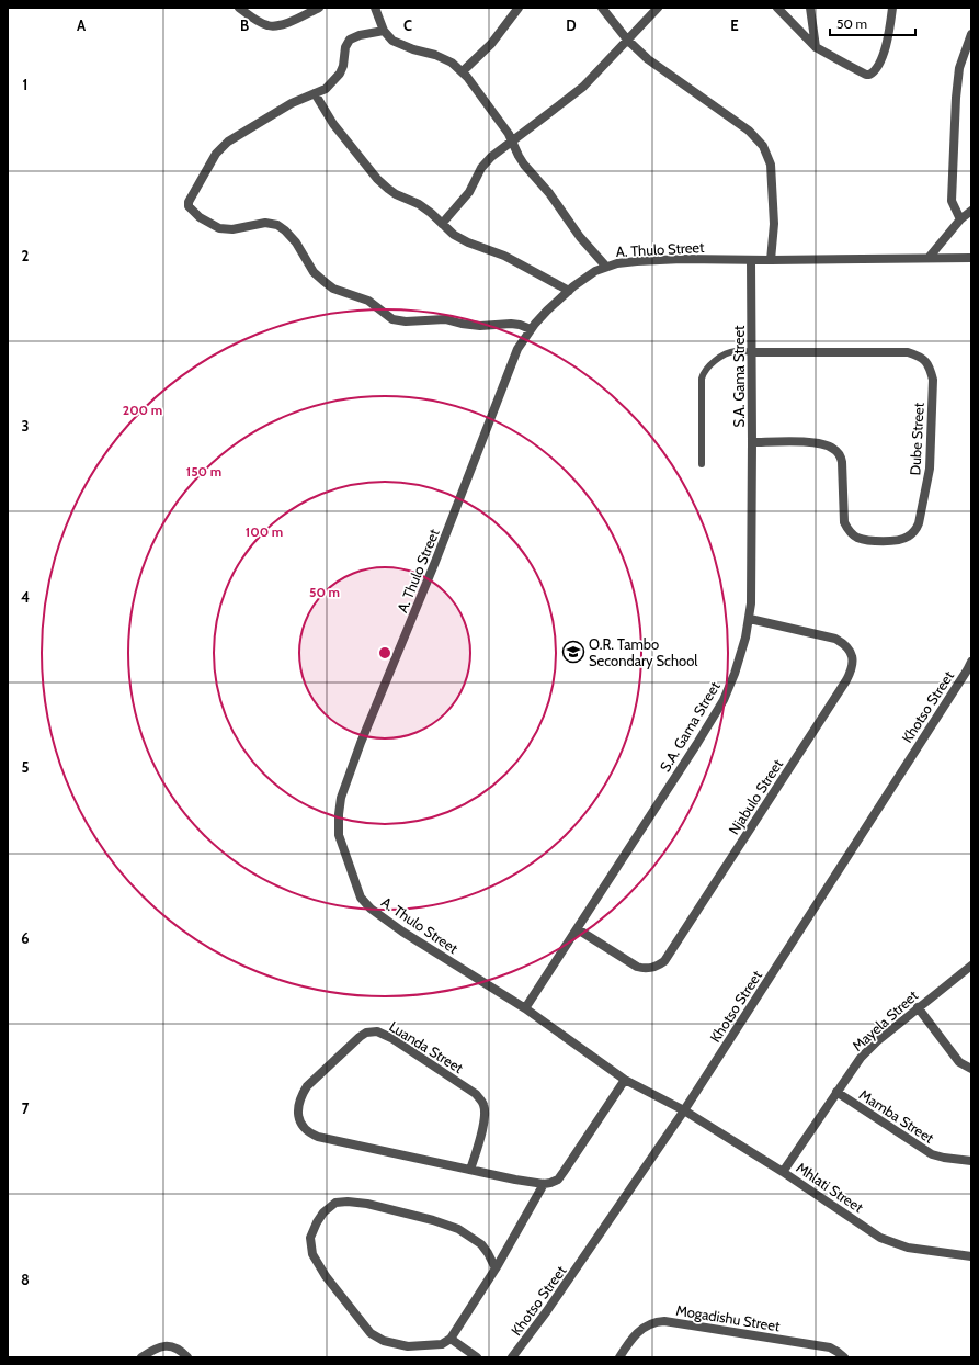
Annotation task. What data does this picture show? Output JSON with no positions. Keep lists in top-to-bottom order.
{
  "streets": {
    "street": [
      "A. Thulo Street",
      "S.A. Gama Street",
      "Dube Street",
      "Khotso Street",
      "Njabulo Street",
      "Mayela Street",
      "Luanda Street",
      "Mamba Street",
      "Mhlati Street",
      "Mogadishu Street"
    ]
  },
  "crossings": [
    ["A. Thulo Street", "S.A. Gama Street"],
    ["A. Thulo Street", "Khotso Street"],
    ["A. Thulo Street", "Mhlati Street"],
    ["S.A. Gama Street", "Dube Street"],
    ["S.A. Gama Street", "Njabulo Street"],
    ["Khotso Street", "Mhlati Street"],
    ["Mayela Street", "Mamba Street"],
    ["Mayela Street", "Mhlati Street"]
  ],
  "places": {
    "school or university": ["O.R. Tambo Secondary School"]
  },
  "scale_bar": "50 m",
  "grid": {
    "columns": [
      "A",
      "B",
      "C",
      "D",
      "E"
    ],
    "rows": [
      "1",
      "2",
      "3",
      "4",
      "5",
      "6",
      "7",
      "8"
    ]
  },
  "rings": [
    "200 m",
    "150 m",
    "100 m",
    "50 m"
  ]
}
